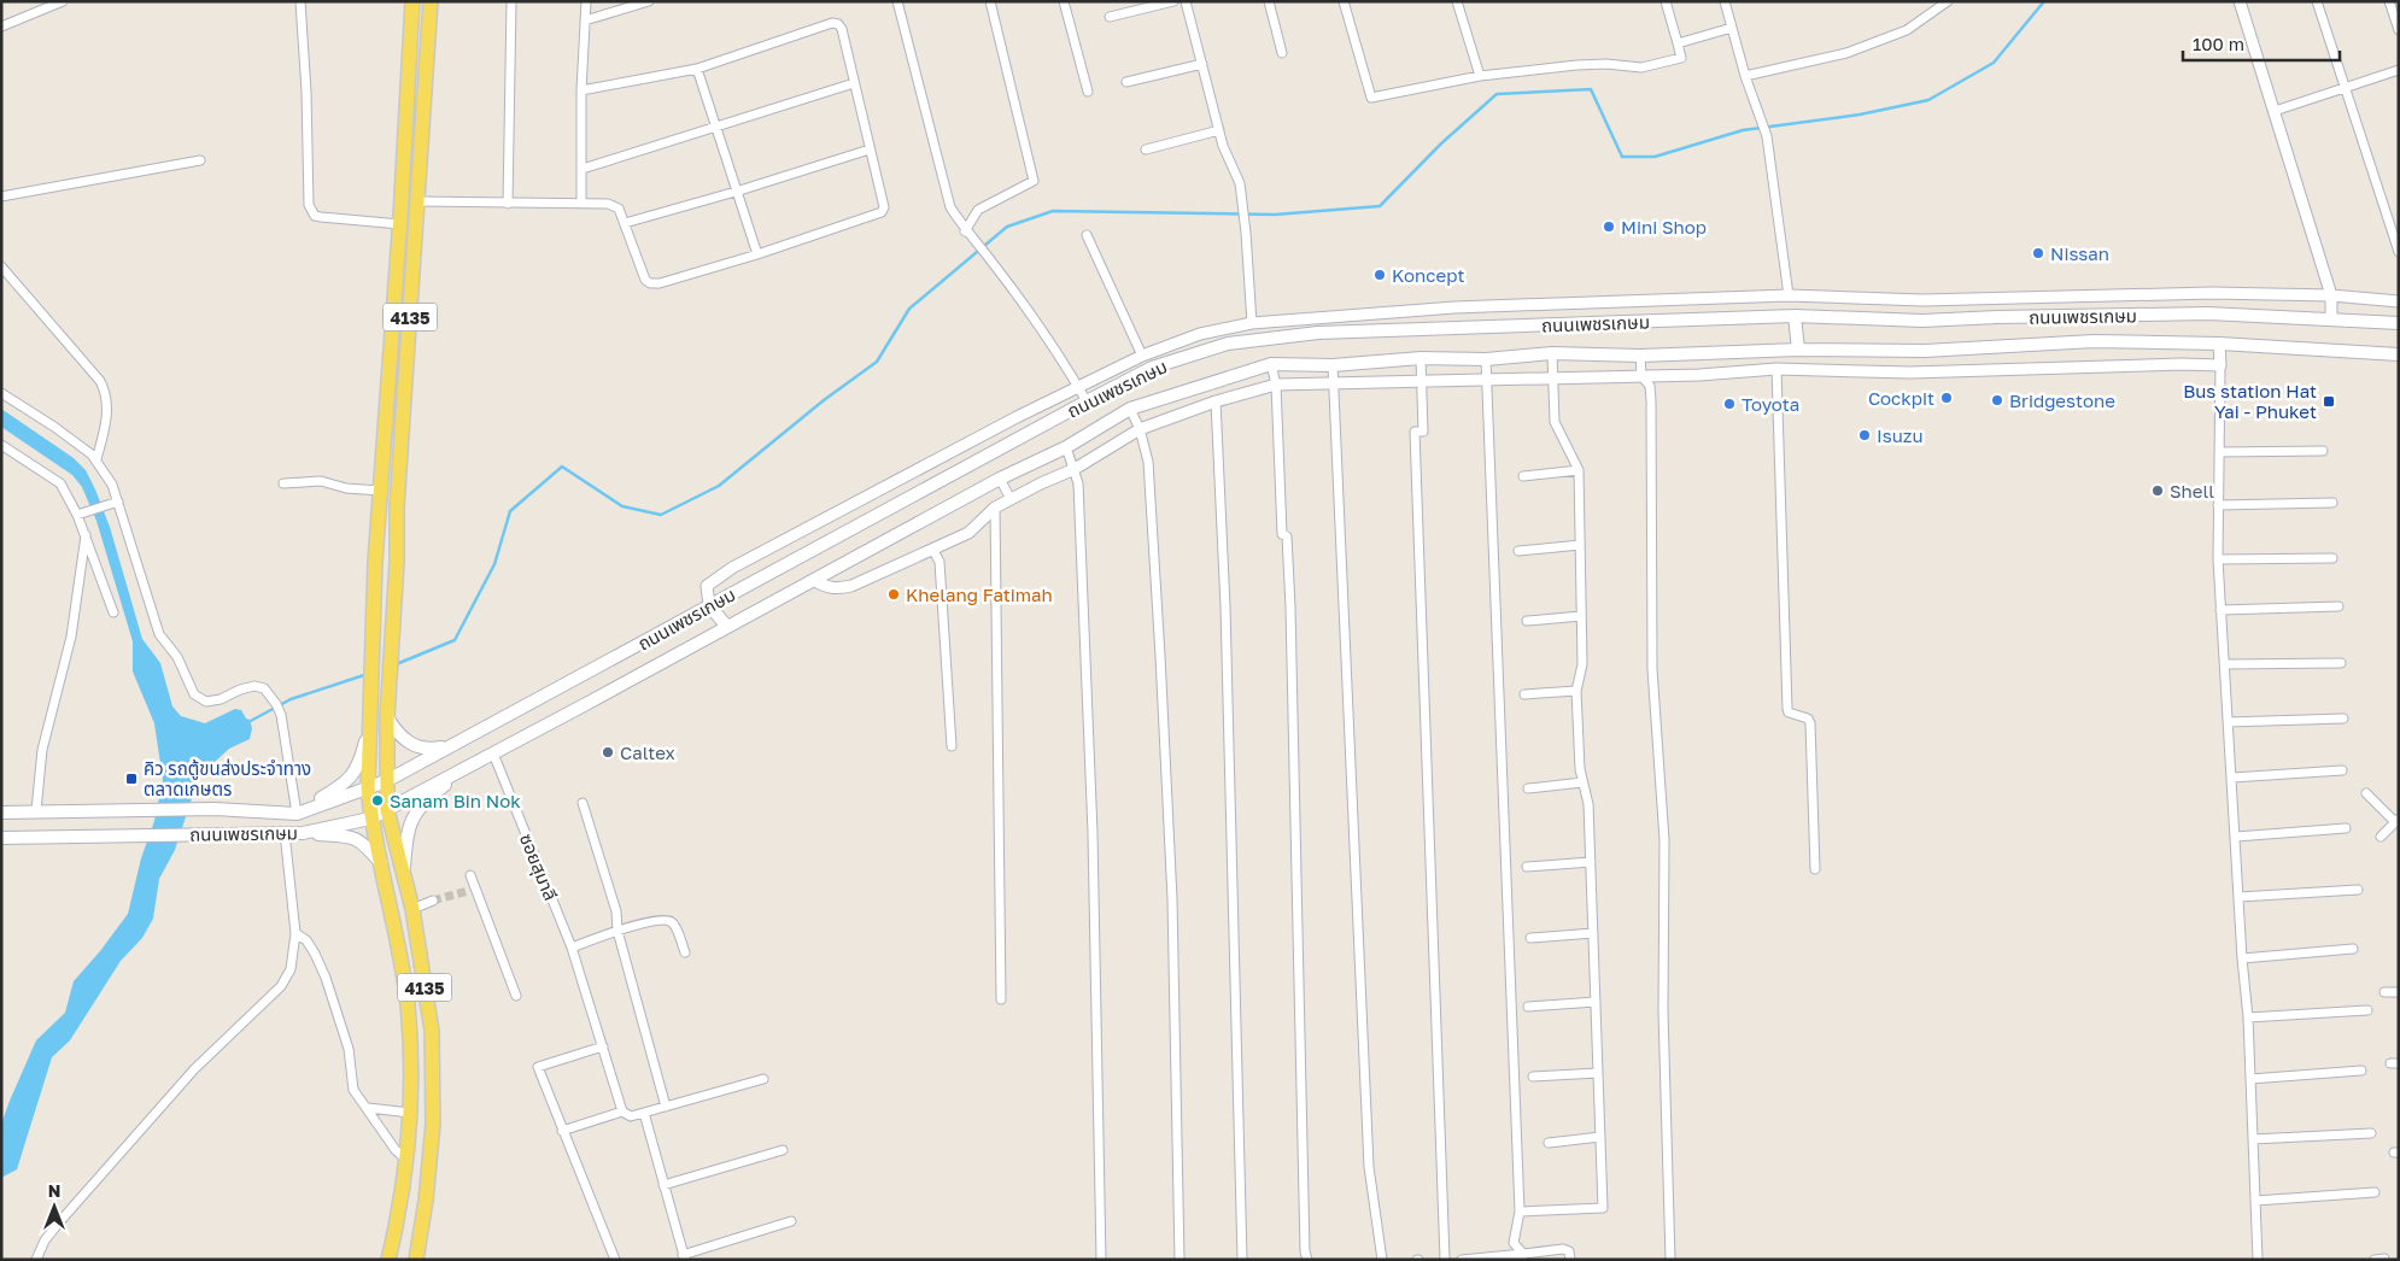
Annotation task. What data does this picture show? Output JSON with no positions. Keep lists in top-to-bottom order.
{
  "streets": {
    "main road": ["ถนนเพชรเกษม", "4135"],
    "street": ["ซอยสุมาลี"]
  },
  "crossings": [
    ["ถนนเพชรเกษม", "4135"],
    ["ถนนเพชรเกษม", "ซอยสุมาลี"]
  ],
  "places": {
    "other": [
      "Mini Shop",
      "Nissan",
      "Koncept",
      "Cockpit",
      "Bridgestone",
      "Toyota",
      "Isuzu",
      "Shell",
      "Khelang Fatimah",
      "Caltex",
      "Sanam Bin Nok"
    ],
    "transit": ["Bus station Hat Yai - Phuket", "คิว รถตู้ขนส่งประจำทาง ตลาดเกษตร"]
  },
  "scale_bar": "100 m",
  "north": "top"
}
